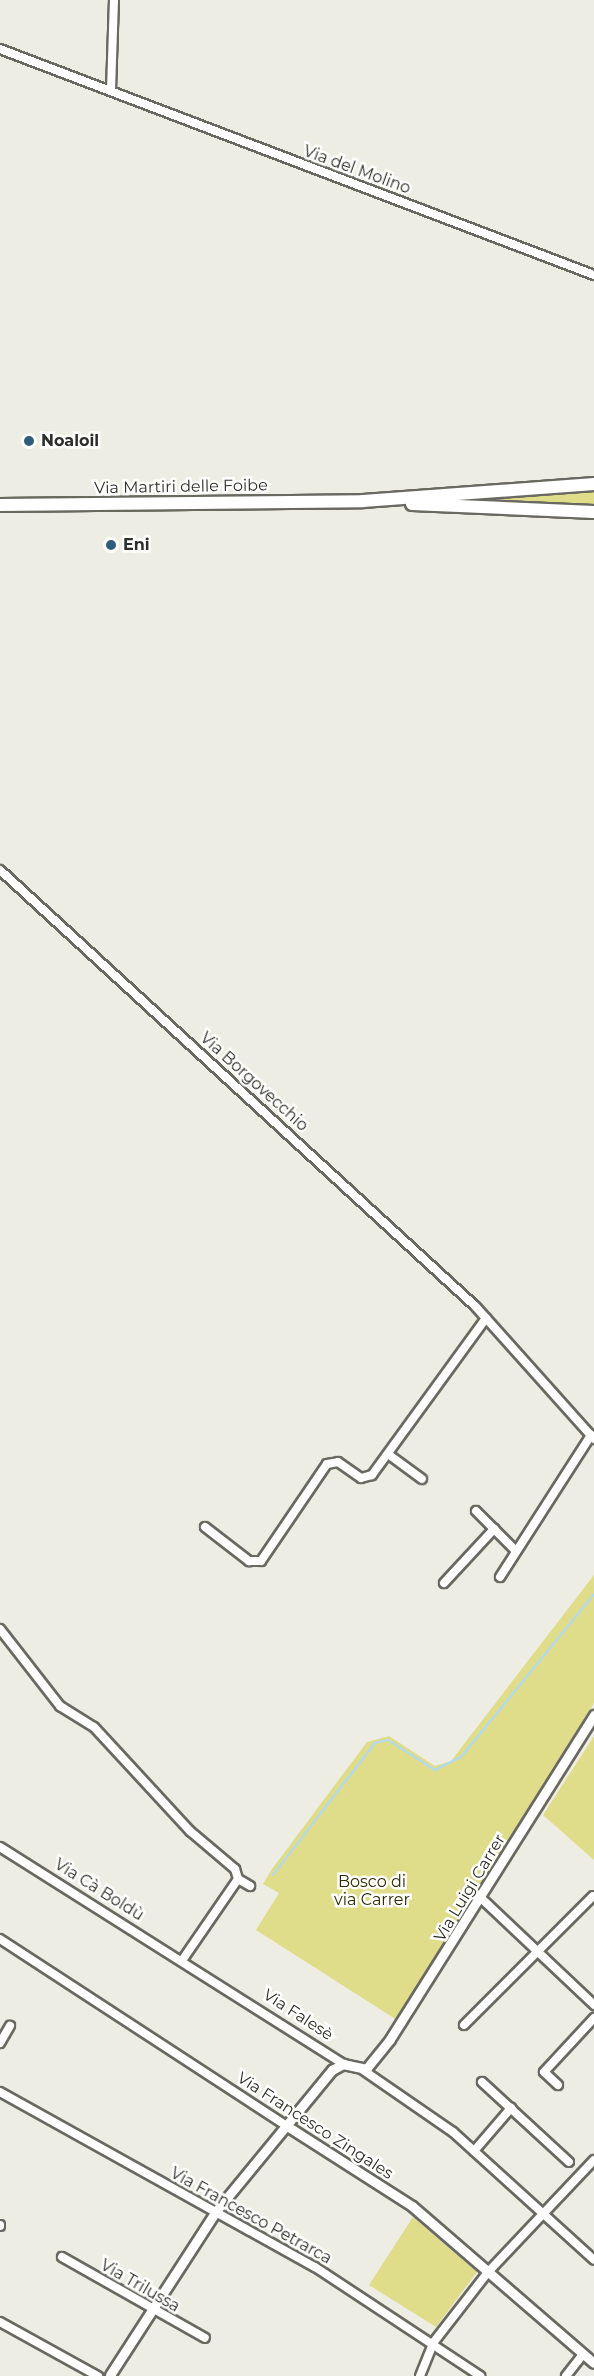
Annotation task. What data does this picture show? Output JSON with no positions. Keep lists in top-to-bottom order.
{
  "streets": {
    "highway": ["Via Martiri delle Foibe"],
    "street": [
      "Via del Molino",
      "Via Borgovecchio",
      "Via Luigi Carrer",
      "Via Cà Boldù",
      "Via Falesè",
      "Via Francesco Zingales",
      "Via Francesco Petrarca",
      "Via Trilussa"
    ]
  },
  "crossings": [
    ["Via Luigi Carrer", "Via Falesè"],
    ["Via Cà Boldù", "Via Falesè"]
  ],
  "parks": ["Bosco di via Carrer"],
  "places": ["Noaloil", "Eni"]
}
